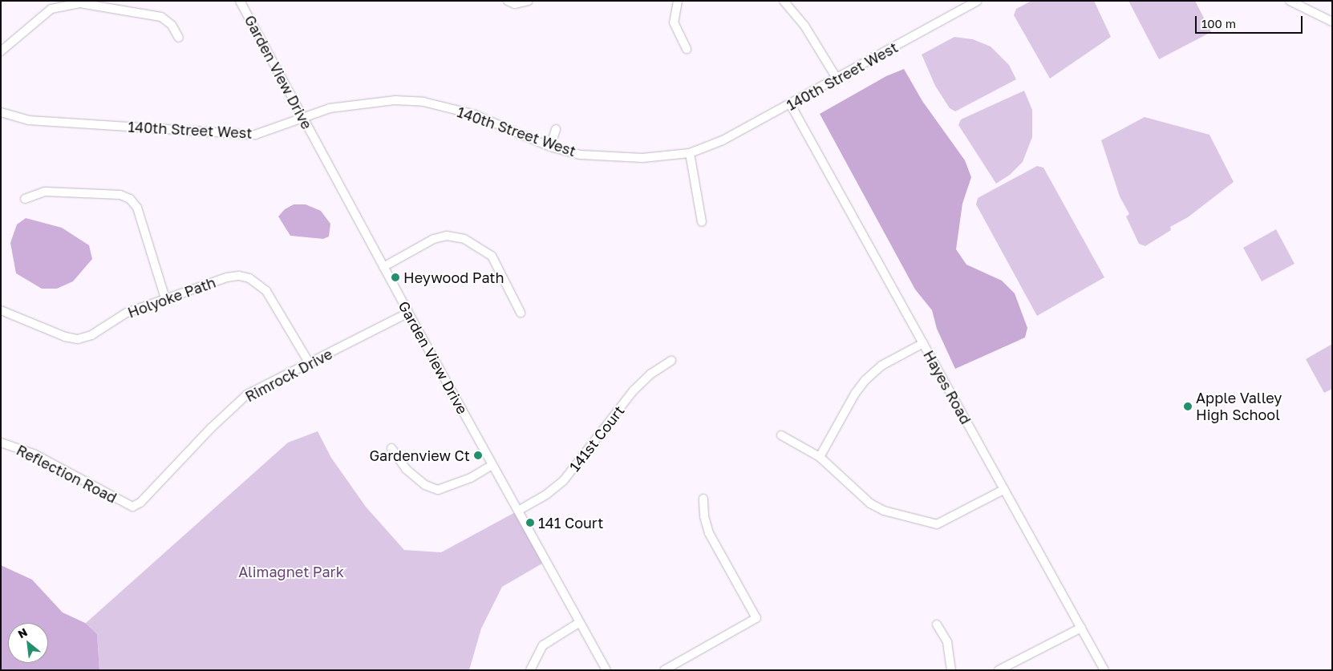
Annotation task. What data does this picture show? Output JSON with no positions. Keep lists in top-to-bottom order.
{
  "streets": {
    "street": [
      "Garden View Drive",
      "140th Street West",
      "Holyoke Path",
      "Rimrock Drive",
      "Hayes Road",
      "141st Court",
      "Reflection Road"
    ]
  },
  "crossings": [
    ["Garden View Drive", "140th Street West"],
    ["Garden View Drive", "Rimrock Drive"],
    ["Garden View Drive", "141st Court"],
    ["140th Street West", "Hayes Road"],
    ["Holyoke Path", "Rimrock Drive"],
    ["Rimrock Drive", "Reflection Road"]
  ],
  "parks": ["Alimagnet Park"],
  "places": [
    "Heywood Path",
    "Apple Valley High School",
    "Gardenview Ct",
    "141 Court"
  ],
  "scale_bar": "100 m",
  "north": "top left"
}
